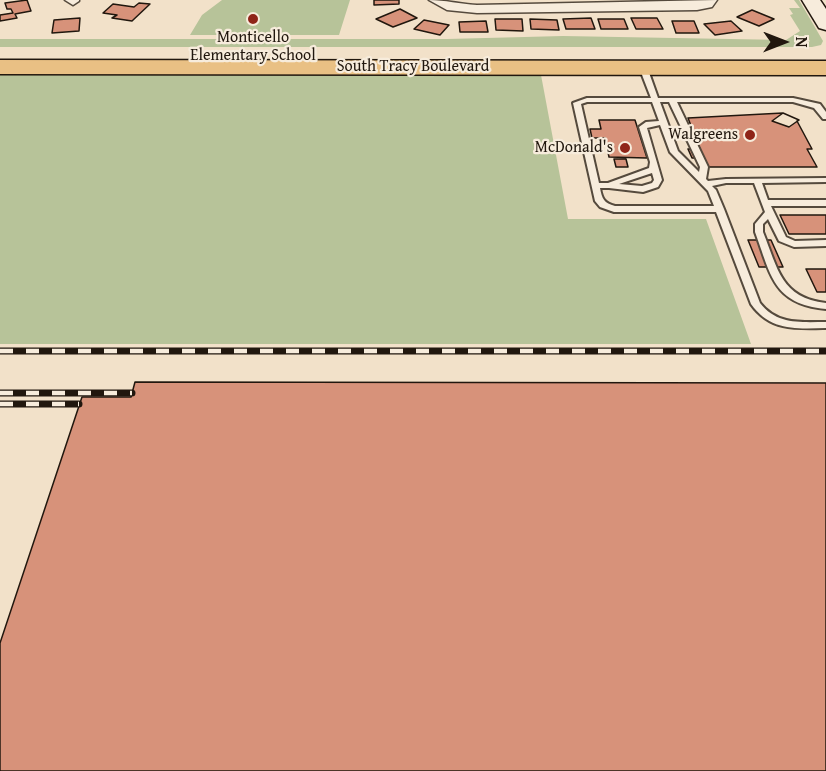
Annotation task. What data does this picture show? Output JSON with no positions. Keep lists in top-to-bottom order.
{
  "streets": {
    "main road": ["South Tracy Boulevard"]
  },
  "places": ["Monticello Elementary School", "Walgreens", "McDonald's"],
  "north": "right"
}
